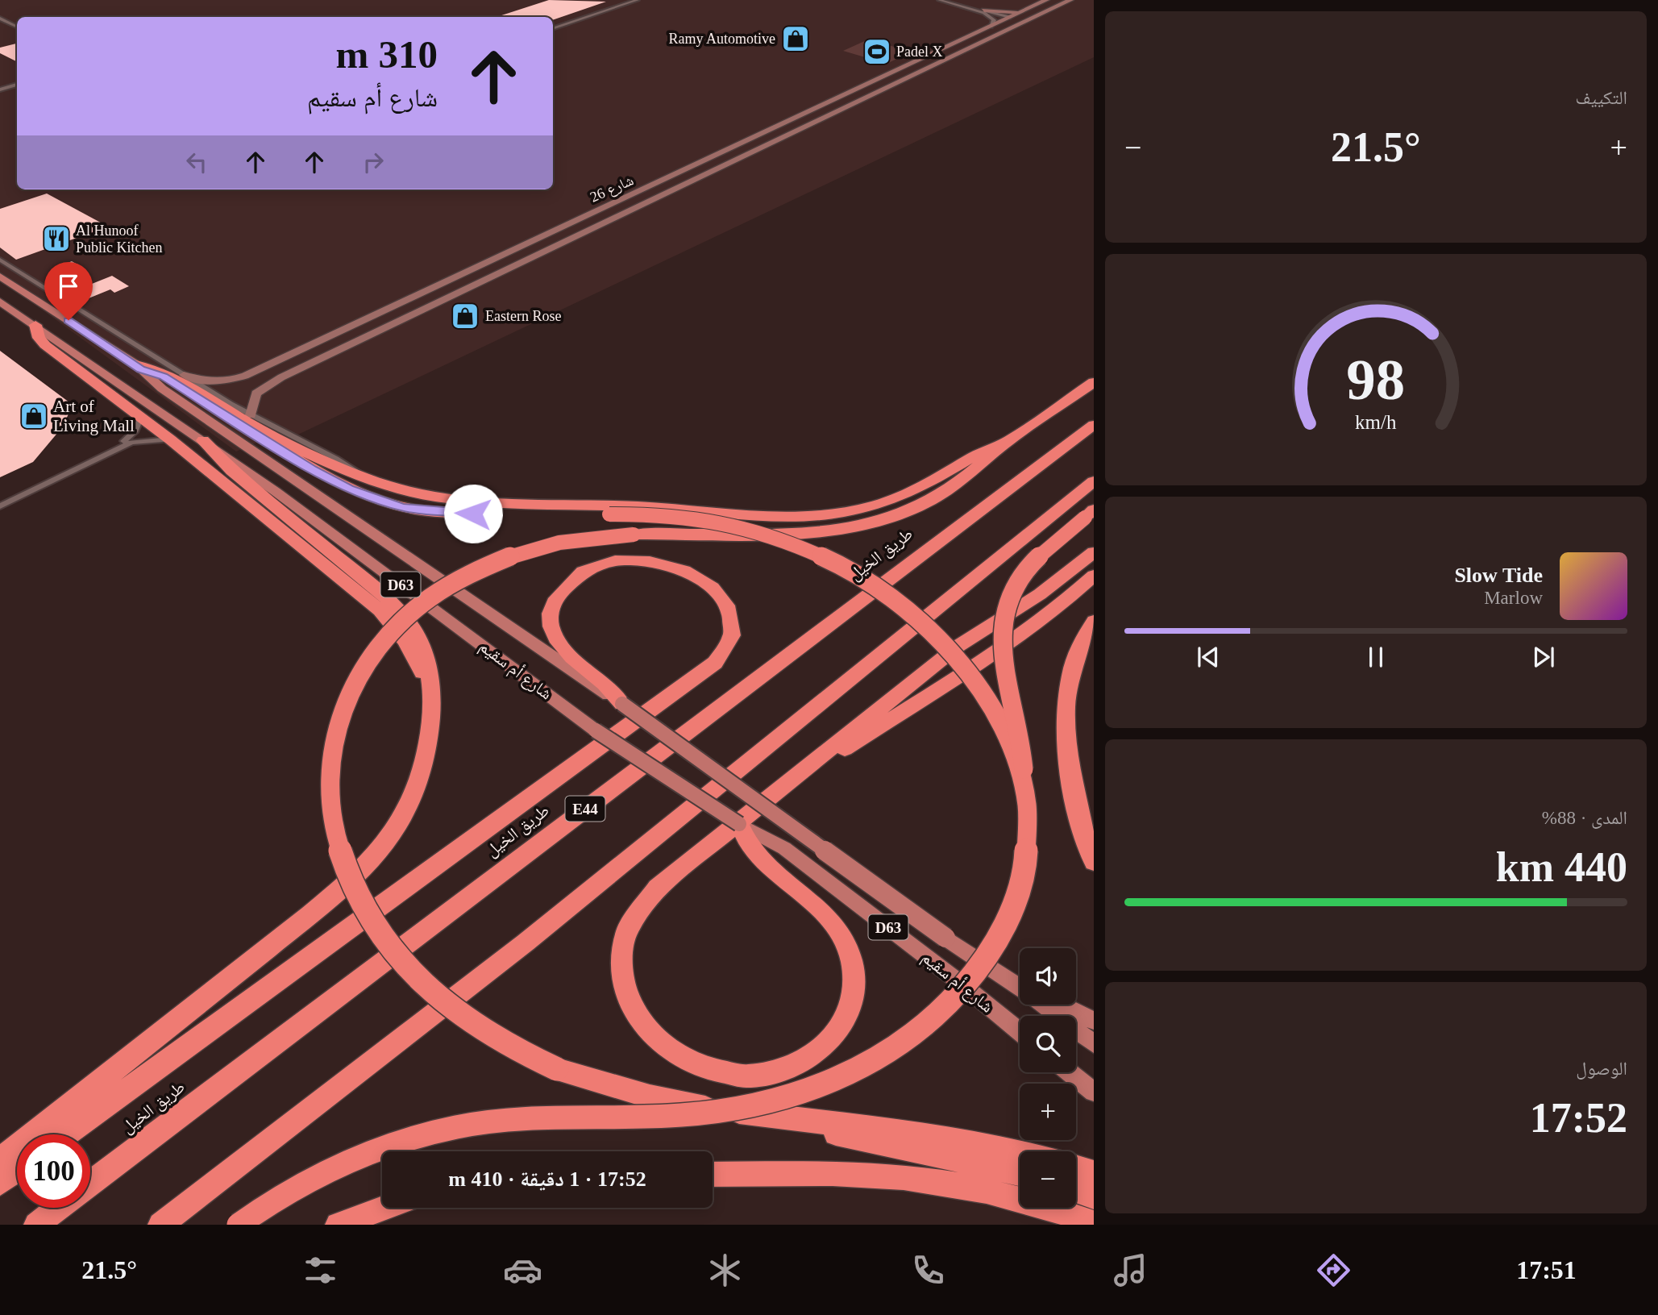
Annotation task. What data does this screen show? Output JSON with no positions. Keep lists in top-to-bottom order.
{
  "streets": {
    "highway": ["طريق الخيل", "E44"],
    "main road": ["شارع 26", "D63", "شارع أم سقيم"]
  },
  "places": {
    "shop": ["Ramy Automotive", "Eastern Rose", "Art of Living Mall"],
    "sports": ["Padel X"],
    "restaurant": ["Al Hunoof Public Kitchen"]
  },
  "page": {
    "tile": [
      "التكييف",
      ["المدى · 88%", "440 km"],
      ["الوصول", "17:52"]
    ],
    "turn": ["310 m", "شارع أم سقيم"],
    "heat": ["−", "21.5°", "+"],
    "song": ["Slow Tide", "Marlow"],
    "map_buttons": ["+", "−"],
    "limit": "100",
    "trip": "17:52 · 1 دقيقة · 410 m",
    "tabs": ["17:51", "21.5°"],
    "gauge": ["98", "km/h"]
  }
}
